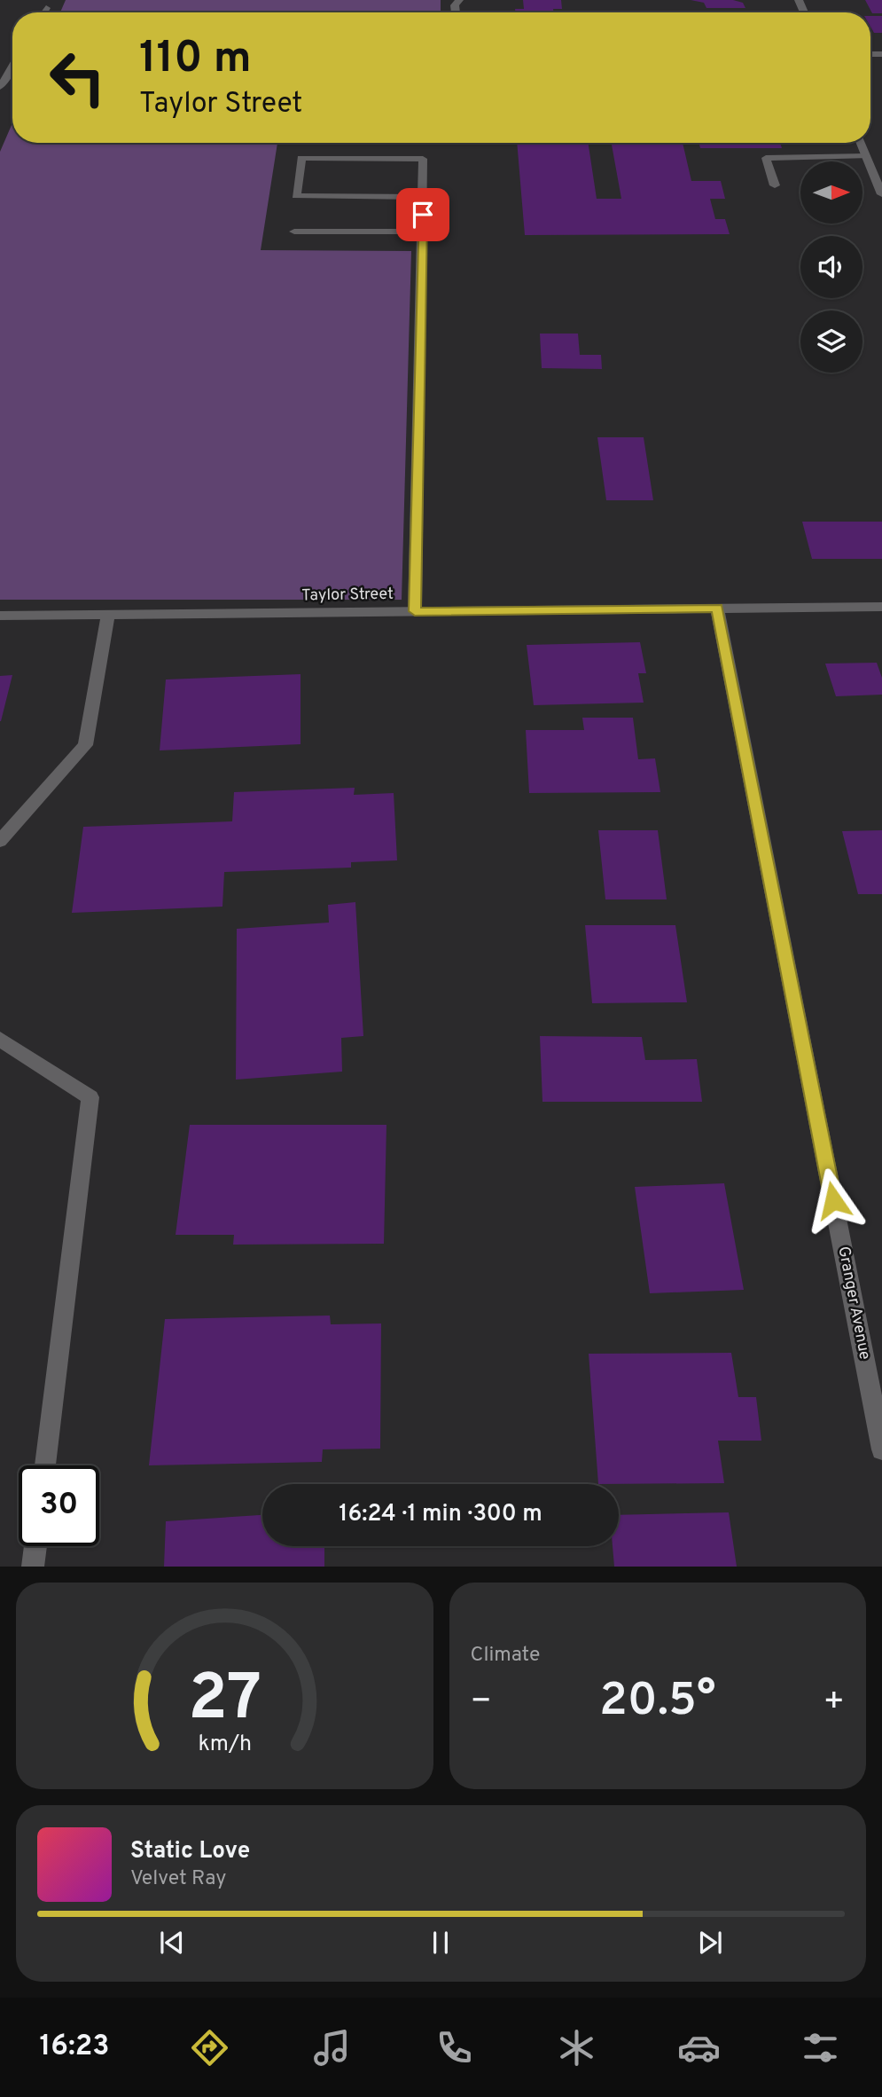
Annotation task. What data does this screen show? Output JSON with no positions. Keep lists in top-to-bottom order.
{
  "streets": {
    "street": ["Taylor Street", "Granger Avenue"]
  },
  "crossings": [
    ["Taylor Street", "Granger Avenue"]
  ],
  "north": "right",
  "page": {
    "turn": ["110 m", "Taylor Street"],
    "limit": "30",
    "trip": "16:24 · 1 min · 300 m",
    "tile": "Climate",
    "heat": ["−", "20.5°", "+"],
    "song": ["Static Love", "Velvet Ray"],
    "tabs": "16:23",
    "gauge": ["27", "km/h"]
  }
}
